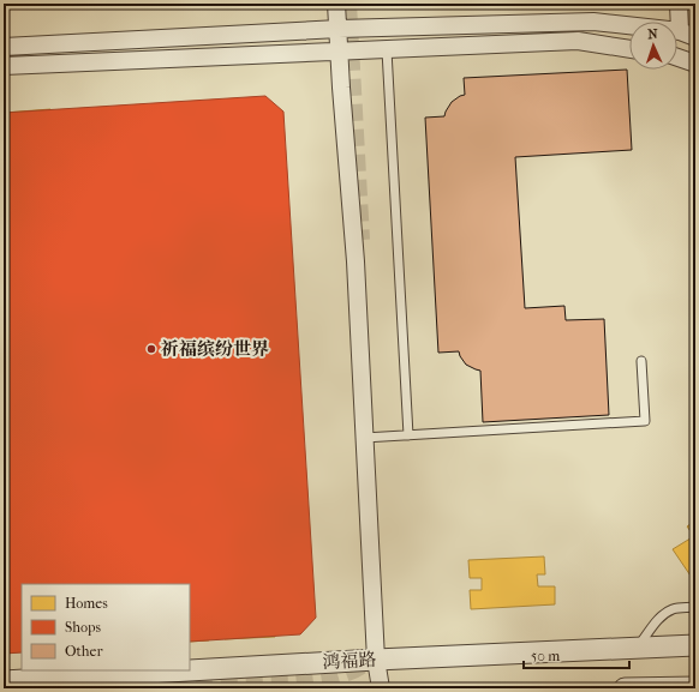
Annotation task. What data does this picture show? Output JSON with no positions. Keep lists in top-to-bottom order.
{
  "streets": {
    "street": ["鸿福路"]
  },
  "places": ["祈福缤纷世界"],
  "legend": ["Homes", "Shops", "Other"],
  "scale_bar": "50 m",
  "north": "top"
}
